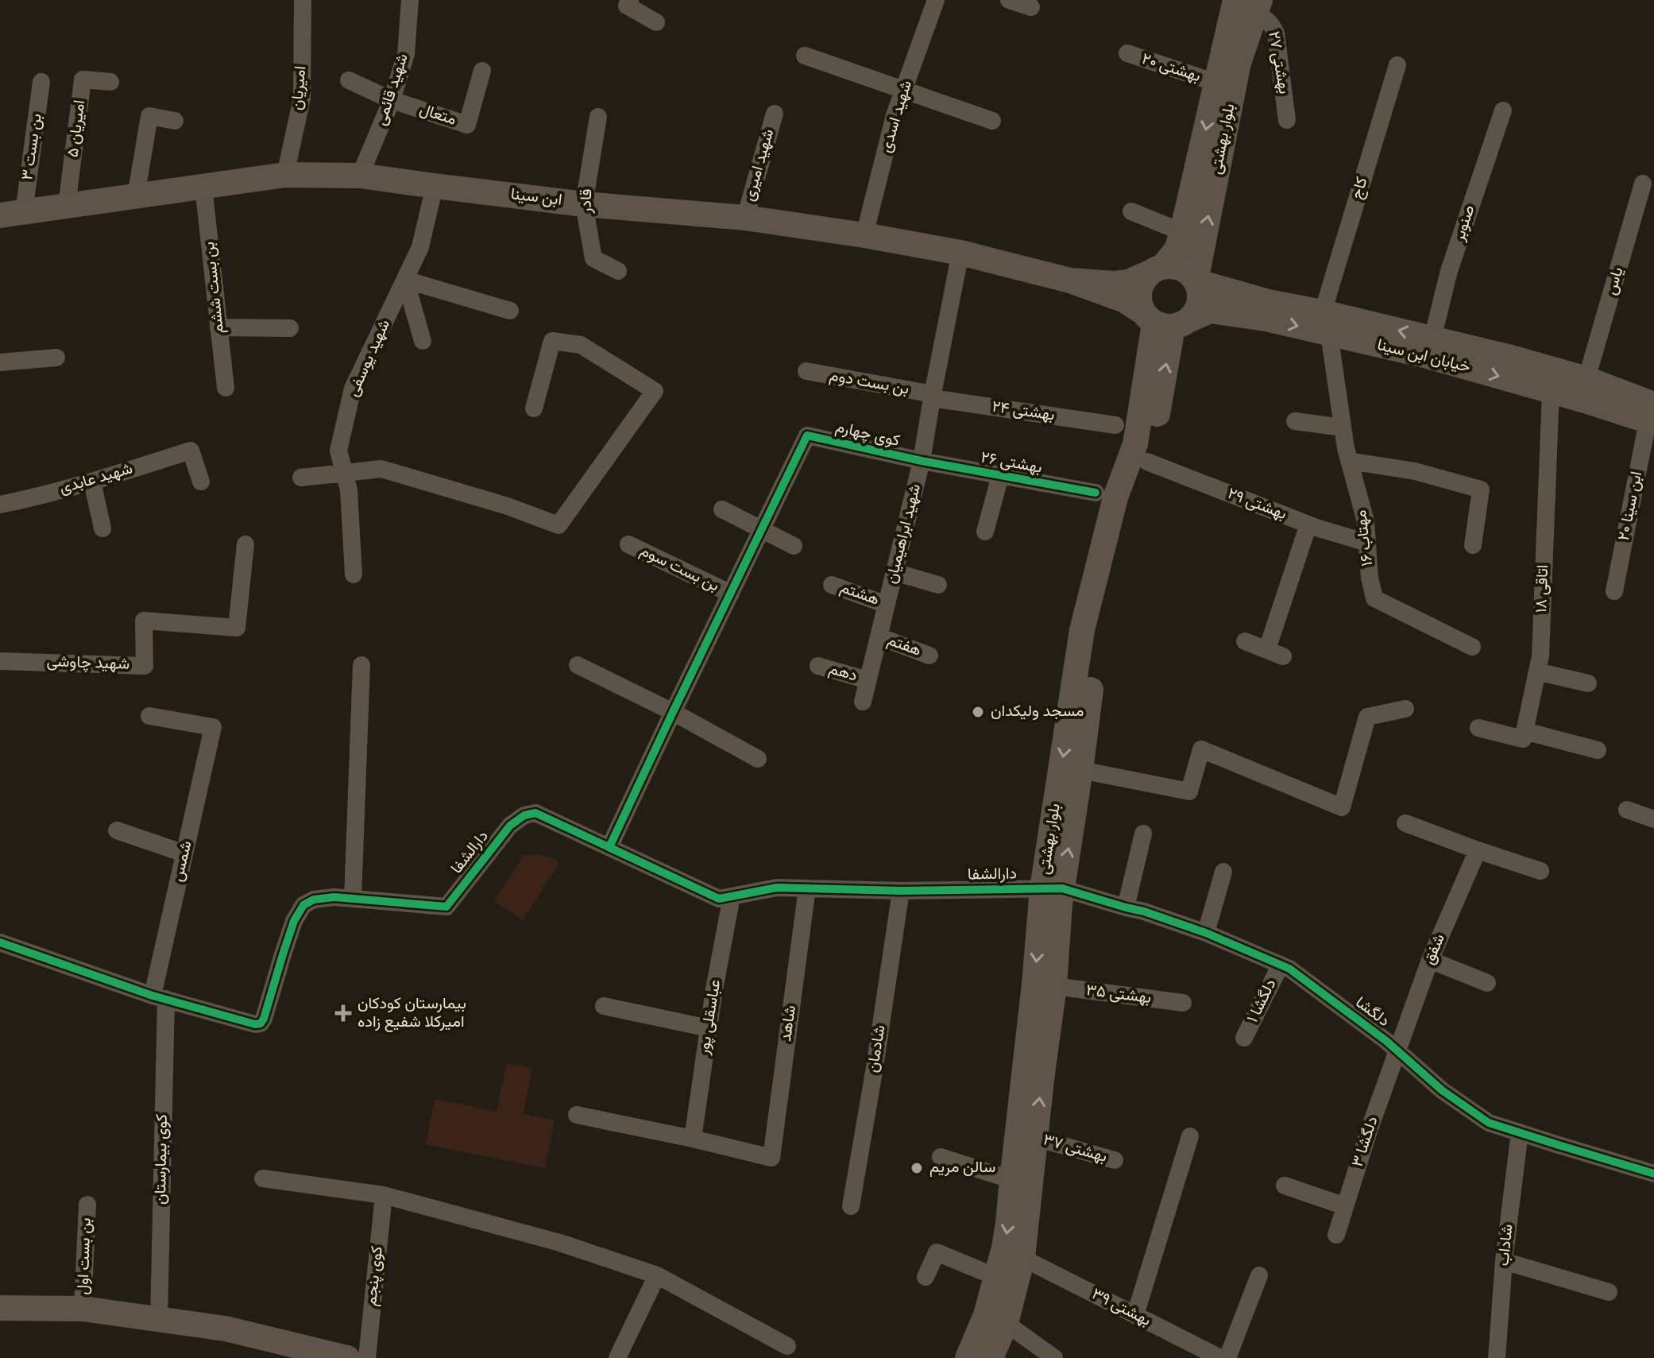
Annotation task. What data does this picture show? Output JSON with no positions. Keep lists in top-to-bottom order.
{
  "streets": {
    "main road": ["بلوار بهشتی", "ابن سینا", "خیابان ابن سینا"],
    "street": [
      "بهشتی ۲۷",
      "بهشتی ۲۰",
      "امیریان",
      "شهید قائمی",
      "متعال",
      "شهید اسدی",
      "امیریان ۵",
      "بن بست ۳",
      "شهید امیری",
      "کاج",
      "قادر",
      "صنوبر",
      "یاس",
      "بن بست ششم",
      "شهید یوسفی",
      "بن بست دوم",
      "بهشتی ۲۴",
      "کوی چهارم",
      "بهشتی ۲۶",
      "شهید عابدی",
      "بهشتی ۲۹",
      "ابن سینا ۲۰",
      "شهید ابراهیمیان",
      "مهتاب ۱۶",
      "بن بست سوم",
      "اتاقی ۱۸",
      "هشتم",
      "هفتم",
      "شهید چاوشی",
      "دهم",
      "دارالشفا",
      "شمس",
      "شفق",
      "بهشتی ۳۵",
      "دلگشا ۱",
      "دلگشا",
      "عباسقلی پور",
      "شاهد",
      "شادمان",
      "دلگشا ۳",
      "بهشتی ٣٧",
      "کوی بیمارستان",
      "شاداب",
      "بن بست اول",
      "کوی پنجم",
      "بهشتی ۳۹"
    ]
  },
  "crossings": [
    ["بهشتی ۲۷", "بلوار بهشتی"],
    ["بهشتی ۲۰", "بلوار بهشتی"],
    ["امیریان", "ابن سینا"],
    ["شهید قائمی", "متعال"],
    ["شهید قائمی", "ابن سینا"],
    ["شهید اسدی", "ابن سینا"],
    ["امیریان ۵", "ابن سینا"],
    ["بلوار بهشتی", "خیابان ابن سینا"],
    ["بلوار بهشتی", "بهشتی ۲۹"],
    ["بلوار بهشتی", "دارالشفا"],
    ["بلوار بهشتی", "بهشتی ۳۵"],
    ["بلوار بهشتی", "دلگشا"],
    ["بلوار بهشتی", "بهشتی ٣٧"],
    ["بلوار بهشتی", "بهشتی ۳۹"],
    ["بن بست ۳", "ابن سینا"],
    ["شهید امیری", "ابن سینا"],
    ["کاج", "خیابان ابن سینا"],
    ["کاج", "مهتاب ۱۶"],
    ["ابن سینا", "قادر"],
    ["ابن سینا", "بن بست ششم"],
    ["ابن سینا", "شهید یوسفی"],
    ["ابن سینا", "شهید ابراهیمیان"],
    ["صنوبر", "خیابان ابن سینا"],
    ["یاس", "خیابان ابن سینا"],
    ["خیابان ابن سینا", "ابن سینا ۲۰"],
    ["خیابان ابن سینا", "مهتاب ۱۶"],
    ["خیابان ابن سینا", "اتاقی ۱۸"],
    ["بن بست دوم", "بهشتی ۲۴"],
    ["بن بست دوم", "شهید ابراهیمیان"],
    ["بهشتی ۲۴", "شهید ابراهیمیان"],
    ["کوی چهارم", "بهشتی ۲۶"],
    ["کوی چهارم", "شهید ابراهیمیان"],
    ["بهشتی ۲۶", "شهید ابراهیمیان"],
    ["بهشتی ۲۹", "مهتاب ۱۶"],
    ["شهید ابراهیمیان", "هشتم"],
    ["شهید ابراهیمیان", "هفتم"],
    ["شهید ابراهیمیان", "دهم"],
    ["دارالشفا", "شمس"],
    ["دارالشفا", "دلگشا"],
    ["دارالشفا", "عباسقلی پور"],
    ["دارالشفا", "شاهد"],
    ["دارالشفا", "شادمان"],
    ["دارالشفا", "کوی بیمارستان"],
    ["شمس", "کوی بیمارستان"],
    ["شفق", "دلگشا"],
    ["شفق", "دلگشا ۳"],
    ["دلگشا ۱", "دلگشا"],
    ["دلگشا", "دلگشا ۳"],
    ["دلگشا", "شاداب"],
    ["عباسقلی پور", "شاهد"]
  ],
  "places": {
    "other": ["مسجد ولیکدان", "سالن مریم"],
    "health": ["بیمارستان کودکان امیرکلا شفیع زاده"]
  }
}
